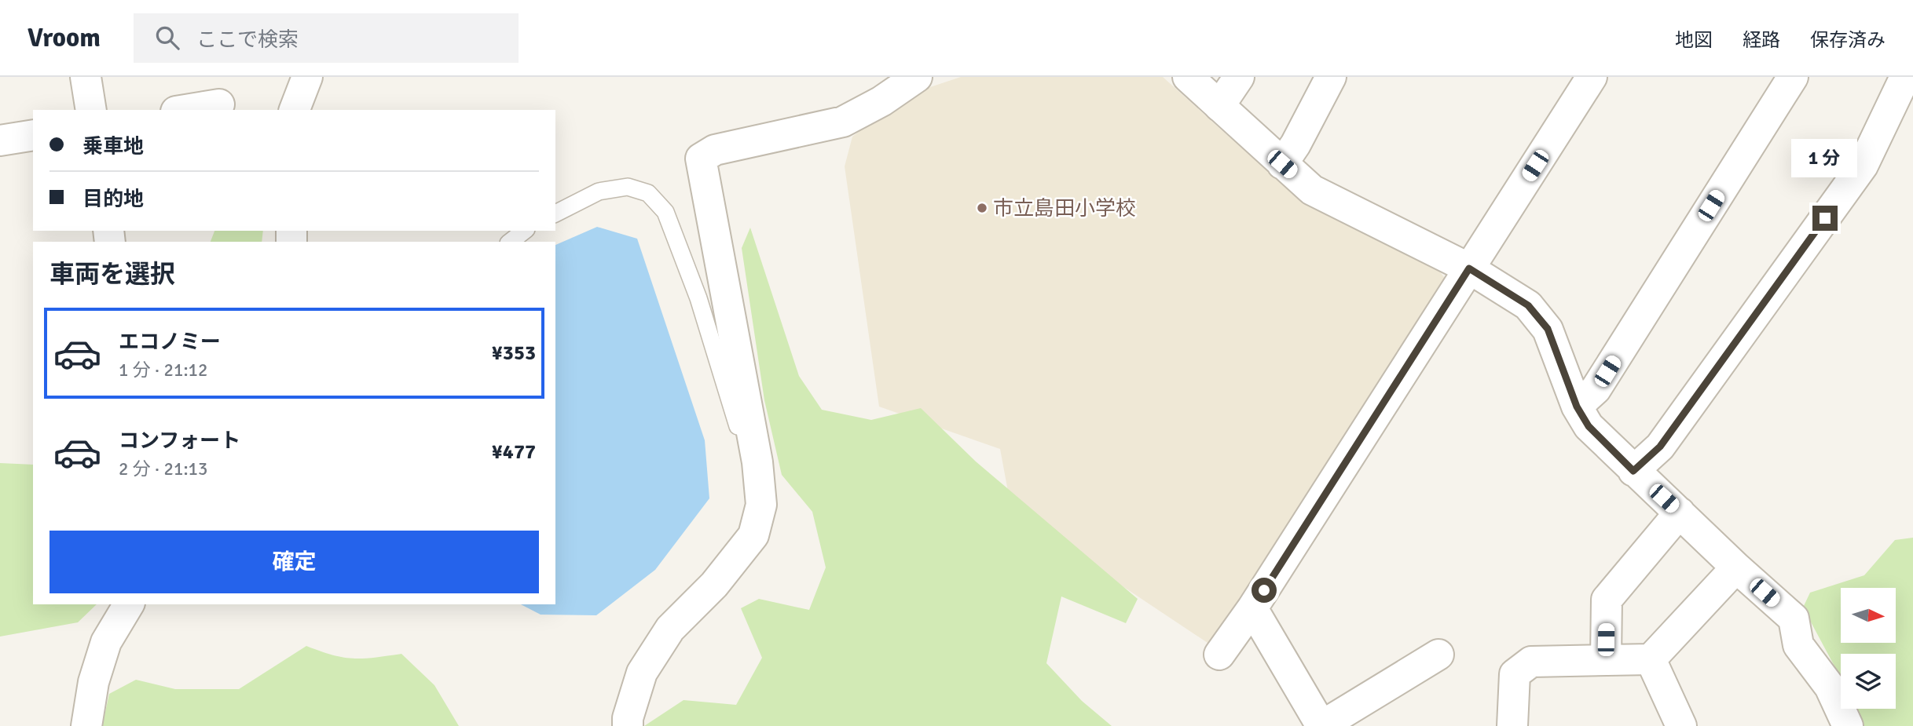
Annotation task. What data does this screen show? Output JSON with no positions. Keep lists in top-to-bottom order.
{
  "places": ["市立島田小学校"],
  "north": "right",
  "page": {
    "header": "Vroom",
    "search": "ここで検索",
    "nav": ["地図", "経路", "保存済み"],
    "banner": ["乗車地", "目的地"],
    "bubble": "1 分",
    "heading": "車両を選択",
    "list": [
      {
        "name": "エコノミー",
        "note": "1 分 · 21:12",
        "value": "¥353"
      },
      {
        "name": "コンフォート",
        "note": "2 分 · 21:13",
        "value": "¥477"
      }
    ],
    "buttons": "確定"
  }
}
